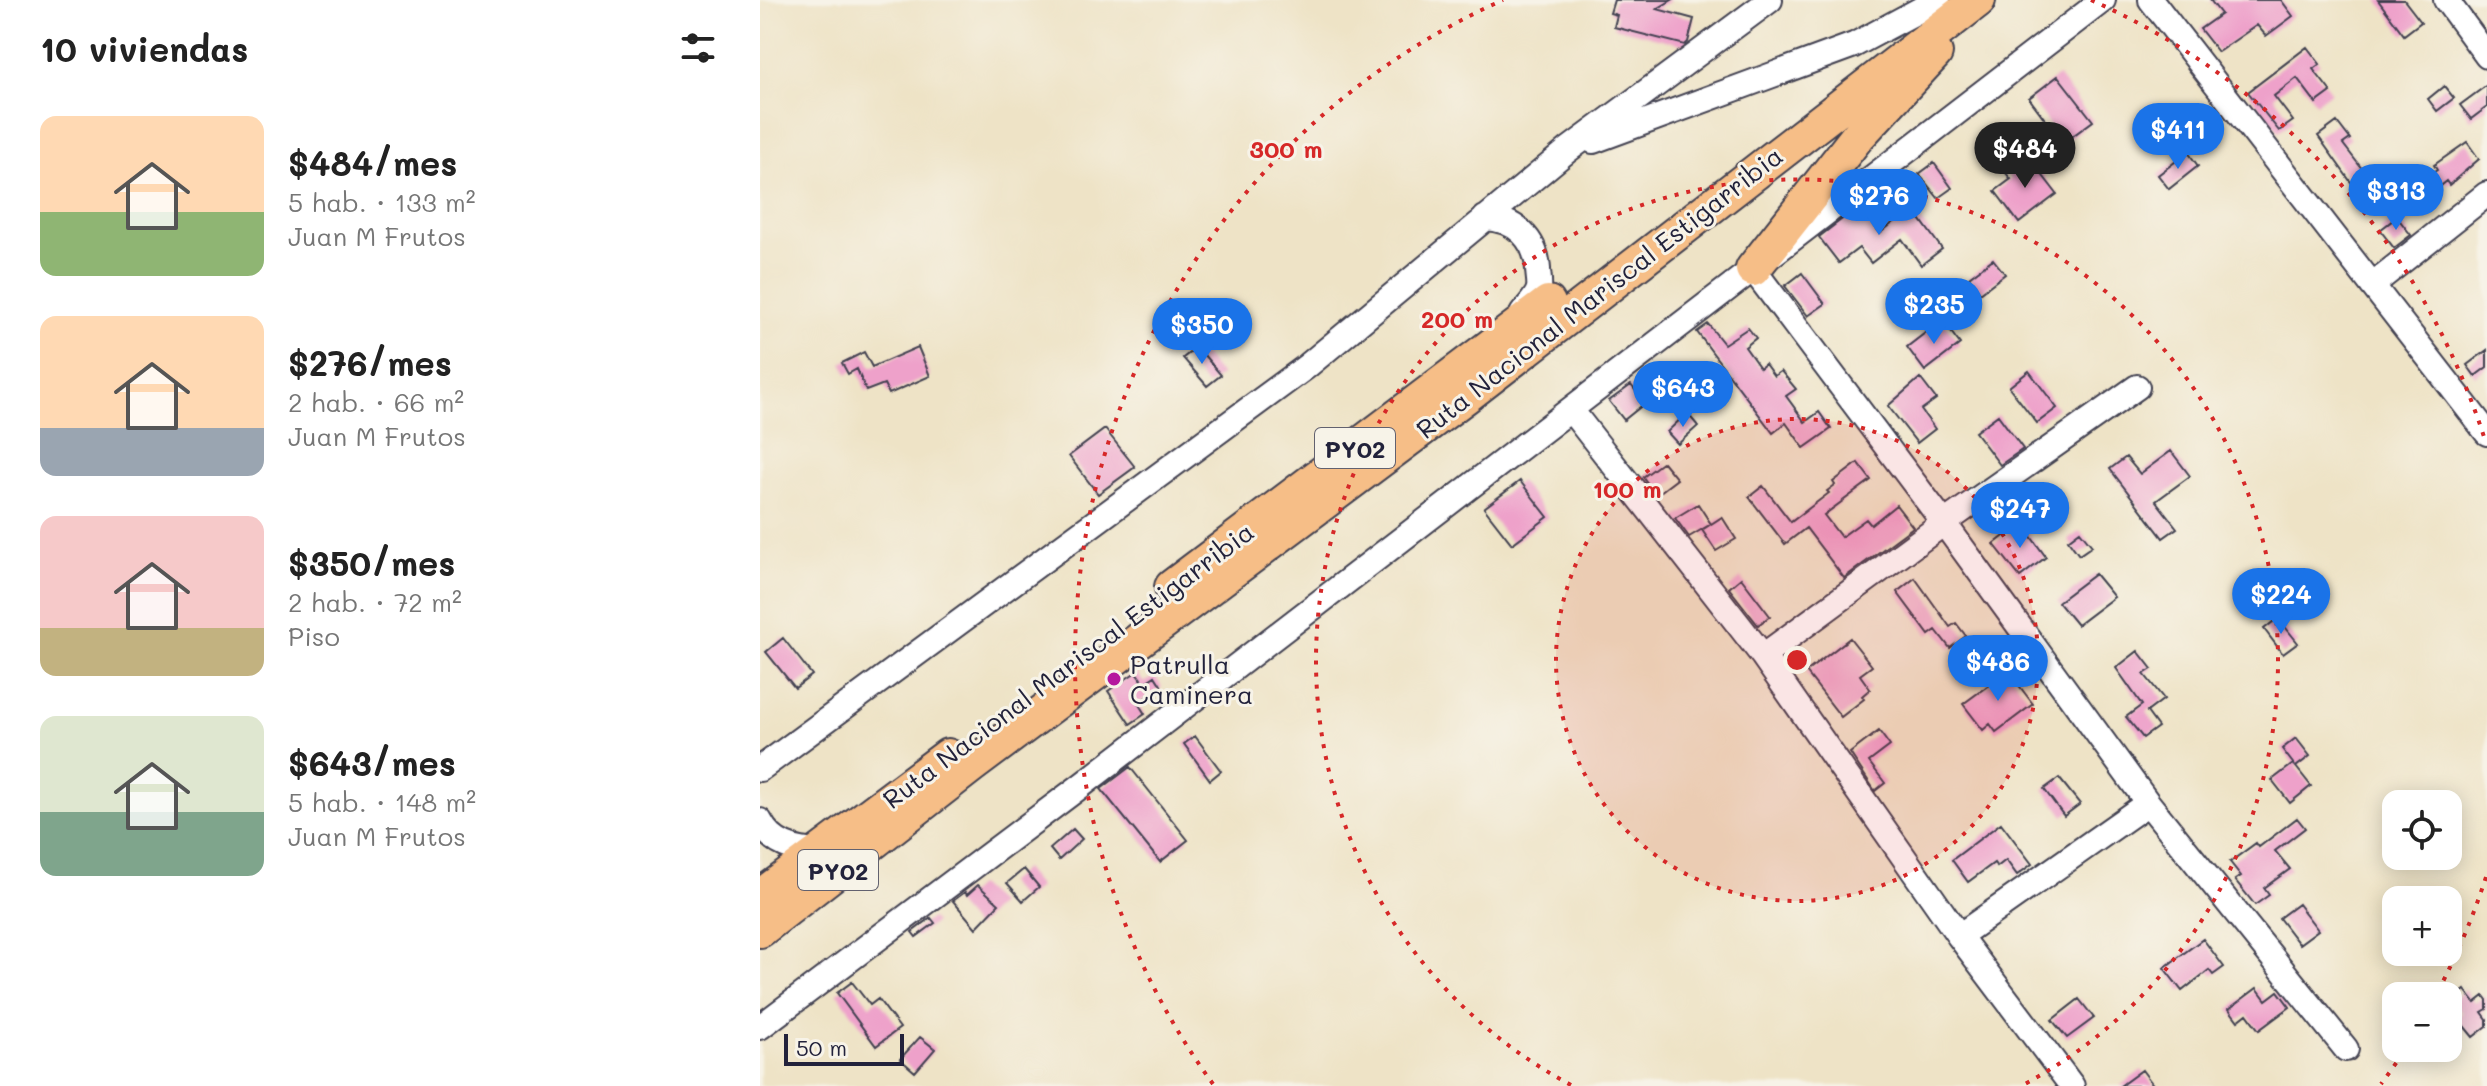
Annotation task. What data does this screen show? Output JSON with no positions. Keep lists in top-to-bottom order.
{
  "streets": {
    "highway": ["Ruta Nacional Mariscal Estigarribia", "PY02"]
  },
  "places": ["Patrulla Caminera"],
  "scale_bar": "50 m",
  "page": {
    "heading": "10 viviendas",
    "list": [
      {
        "name": "$484/mes",
        "note": "5 hab. · 133 m² · Juan M Frutos"
      },
      {
        "name": "$276/mes",
        "note": "2 hab. · 66 m² · Juan M Frutos"
      },
      {
        "name": "$350/mes",
        "note": "2 hab. · 72 m² · Piso"
      },
      {
        "name": "$643/mes",
        "note": "5 hab. · 148 m² · Juan M Frutos"
      }
    ],
    "price": [
      "$411",
      "$484",
      "$313",
      "$276",
      "$235",
      "$350",
      "$643",
      "$247",
      "$224",
      "$486"
    ],
    "map_buttons": ["+", "−"],
    "scale": "50 m"
  },
  "rings": ["300 m", "200 m", "100 m"]
}
